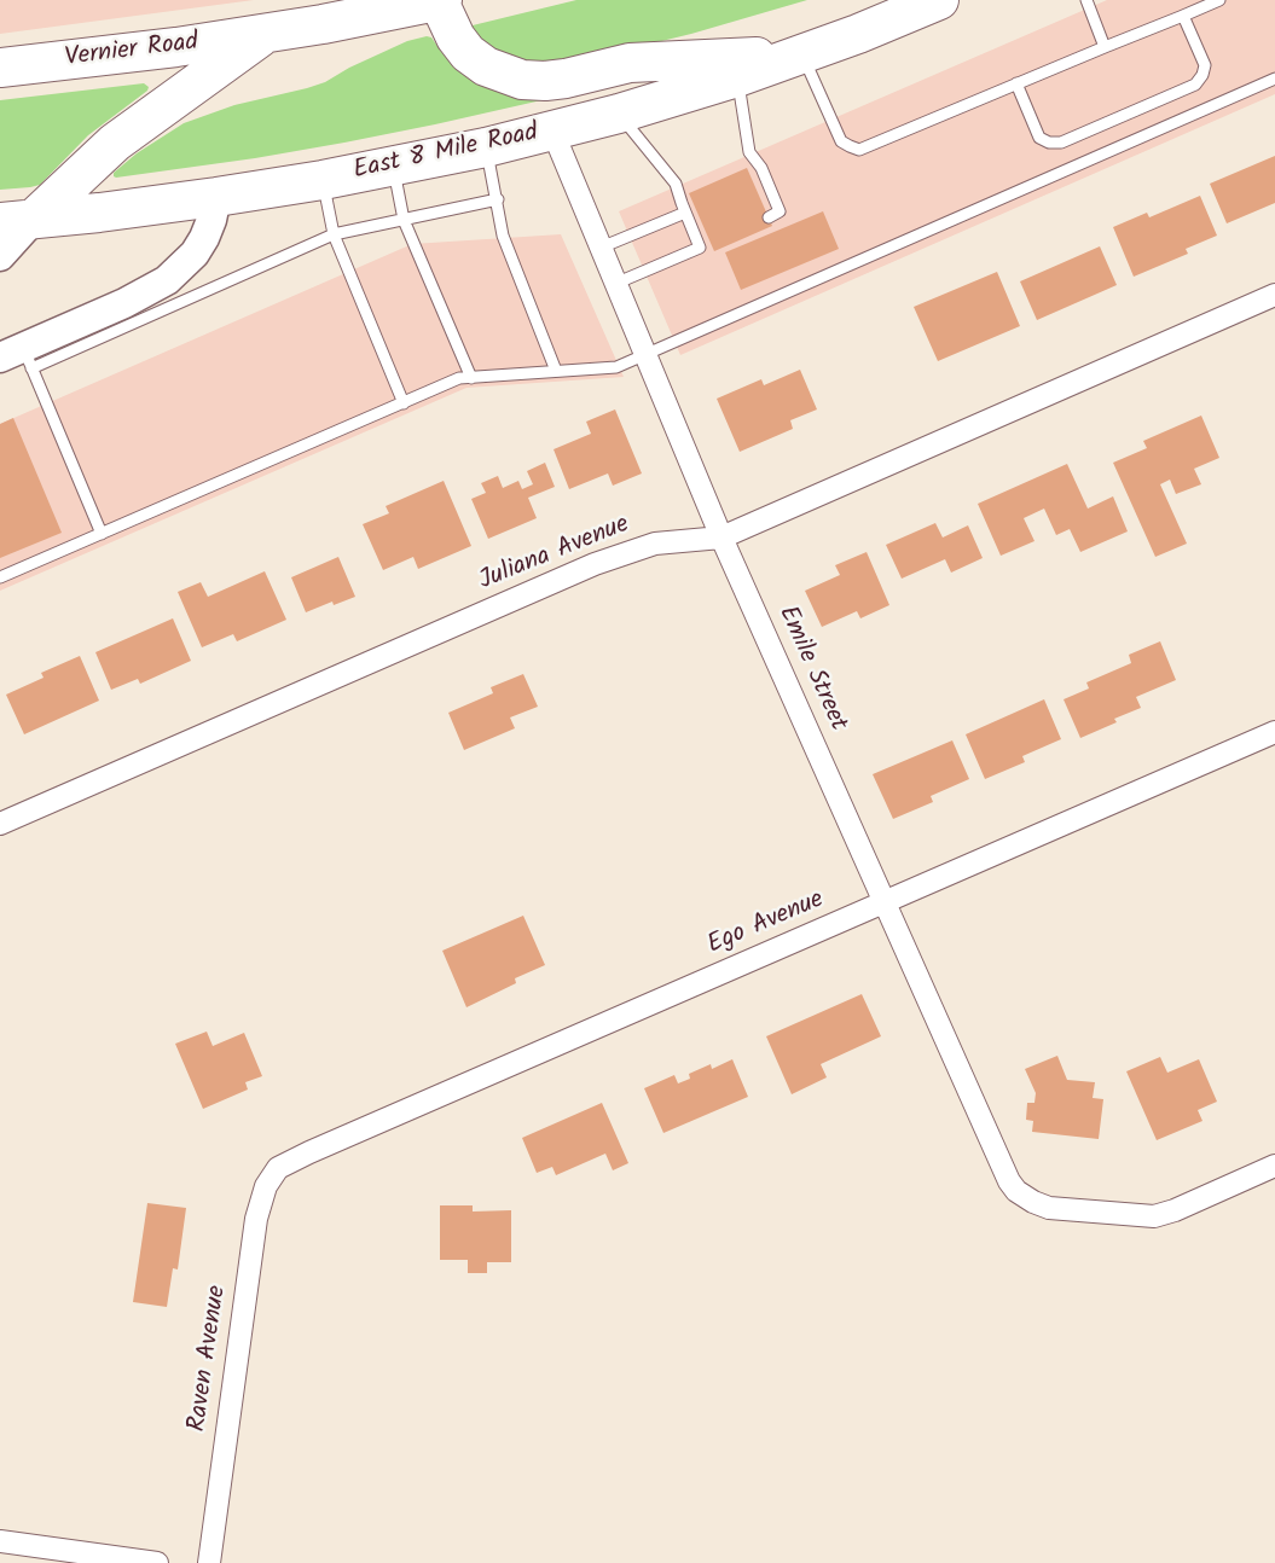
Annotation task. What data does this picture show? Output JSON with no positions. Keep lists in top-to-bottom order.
{
  "streets": {
    "highway": ["Vernier Road", "East 8 Mile Road"],
    "street": [
      "Juliana Avenue",
      "Emile Street",
      "Ego Avenue",
      "Raven Avenue"
    ]
  },
  "crossings": [
    ["East 8 Mile Road", "Emile Street"],
    ["Juliana Avenue", "Emile Street"],
    ["Emile Street", "Ego Avenue"],
    ["Ego Avenue", "Raven Avenue"]
  ]
}
